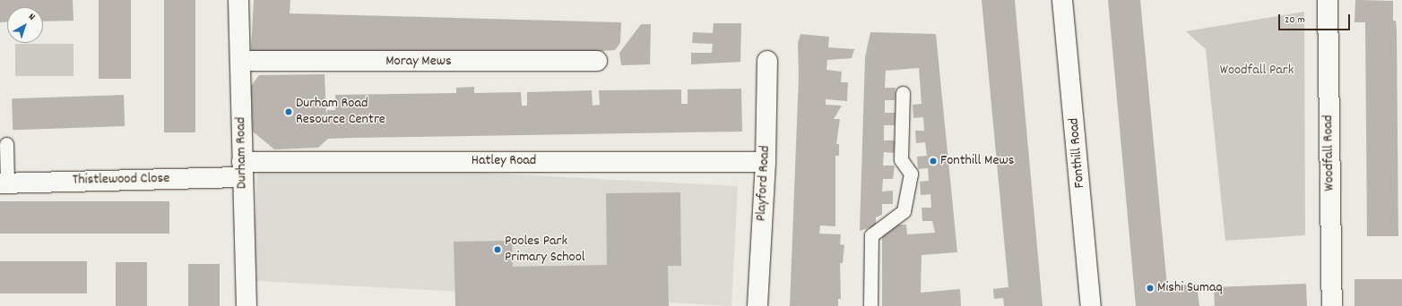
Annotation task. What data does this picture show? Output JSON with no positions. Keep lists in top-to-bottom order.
{
  "streets": {
    "street": [
      "Moray Mews",
      "Durham Road",
      "Fonthill Road",
      "Woodfall Road",
      "Hatley Road",
      "Thistlewood Close",
      "Playford Road"
    ]
  },
  "crossings": [
    ["Moray Mews", "Durham Road"],
    ["Durham Road", "Hatley Road"],
    ["Durham Road", "Thistlewood Close"],
    ["Hatley Road", "Thistlewood Close"],
    ["Hatley Road", "Playford Road"]
  ],
  "parks": ["Woodfall Park"],
  "places": [
    "Durham Road Resource Centre",
    "Fonthill Mews",
    "Pooles Park Primary School",
    "Mishi Sumaq"
  ],
  "scale_bar": "20 m",
  "north": "top right"
}
